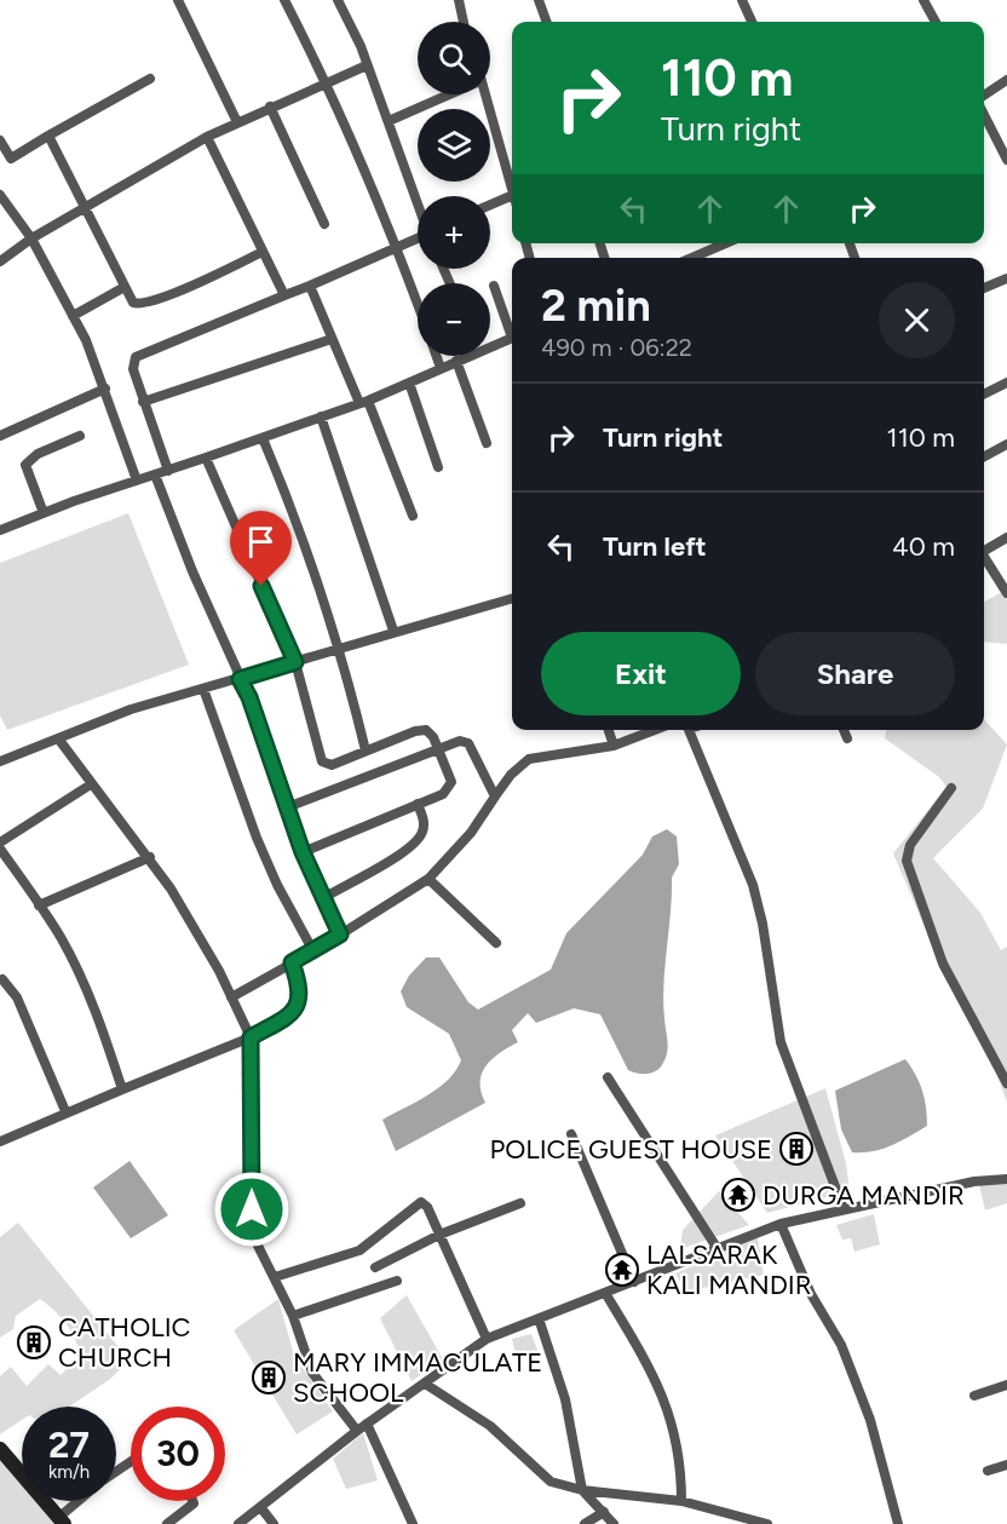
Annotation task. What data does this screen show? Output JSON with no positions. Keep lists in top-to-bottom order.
{
  "places": {
    "building": ["POLICE GUEST HOUSE", "CATHOLIC CHURCH", "MARY IMMACULATE SCHOOL"],
    "temple": ["DURGA MANDIR", "LALSARAK KALI MANDIR"]
  },
  "page": {
    "map_buttons": ["+", "−"],
    "turn": ["110 m", "Turn right"],
    "heading": ["2 min", "490 m · 06:22"],
    "list": [
      {
        "name": "Turn right",
        "value": "110 m"
      },
      {
        "name": "Turn left",
        "value": "40 m"
      }
    ],
    "buttons": ["Exit", "Share"],
    "speed": "27 km/h",
    "limit": "30"
  }
}
